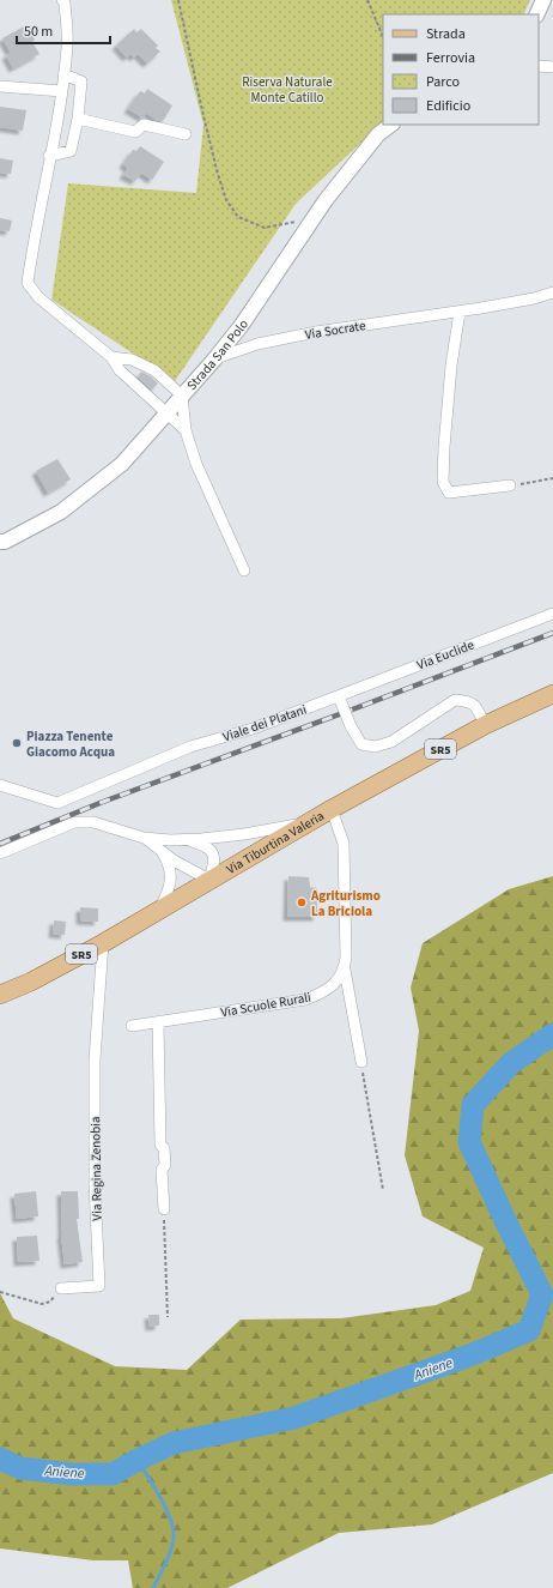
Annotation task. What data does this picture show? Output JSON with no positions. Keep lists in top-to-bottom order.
{
  "streets": {
    "main road": ["SR5", "Via Tiburtina Valeria"],
    "street": [
      "Via Socrate",
      "Strada San Polo",
      "Via Euclide",
      "Viale dei Platani",
      "Via Scuole Rurali",
      "Via Regina Zenobia"
    ]
  },
  "crossings": [
    ["Via Socrate", "Strada San Polo"],
    ["Via Euclide", "Viale dei Platani"],
    ["Via Tiburtina Valeria", "Via Regina Zenobia"]
  ],
  "water": ["Aniene"],
  "parks": ["Riserva Naturale Monte Catillo"],
  "places": ["Piazza Tenente Giacomo Acqua", "Agriturismo La Briciola"],
  "legend": [
    "Strada",
    "Ferrovia",
    "Parco",
    "Edificio"
  ],
  "scale_bar": "50 m"
}
